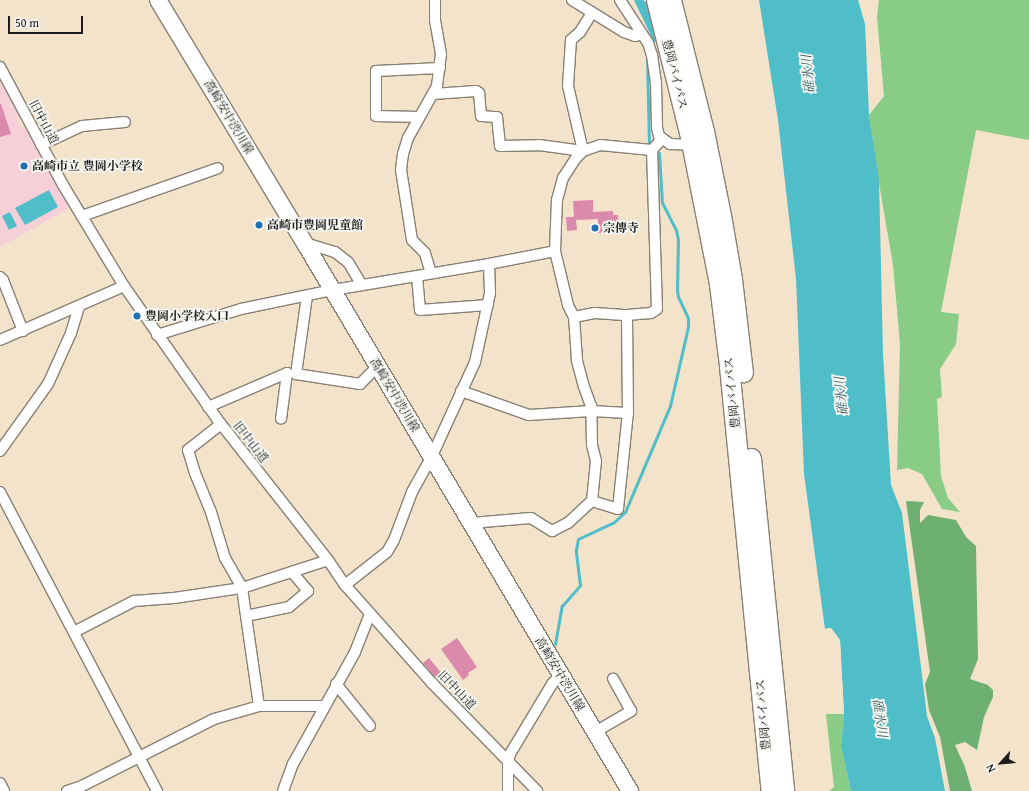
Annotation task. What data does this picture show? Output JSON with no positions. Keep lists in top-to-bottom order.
{
  "streets": {
    "highway": ["豊岡バイパス"],
    "main road": ["高崎安中渋川線"],
    "street": ["旧中山道"]
  },
  "water": ["碓氷川"],
  "places": [
    "高崎市立 豊岡小学校",
    "高崎市豊岡児童館",
    "宗傳寺",
    "豊岡小学校入口"
  ],
  "scale_bar": "50 m",
  "north": "bottom left"
}
